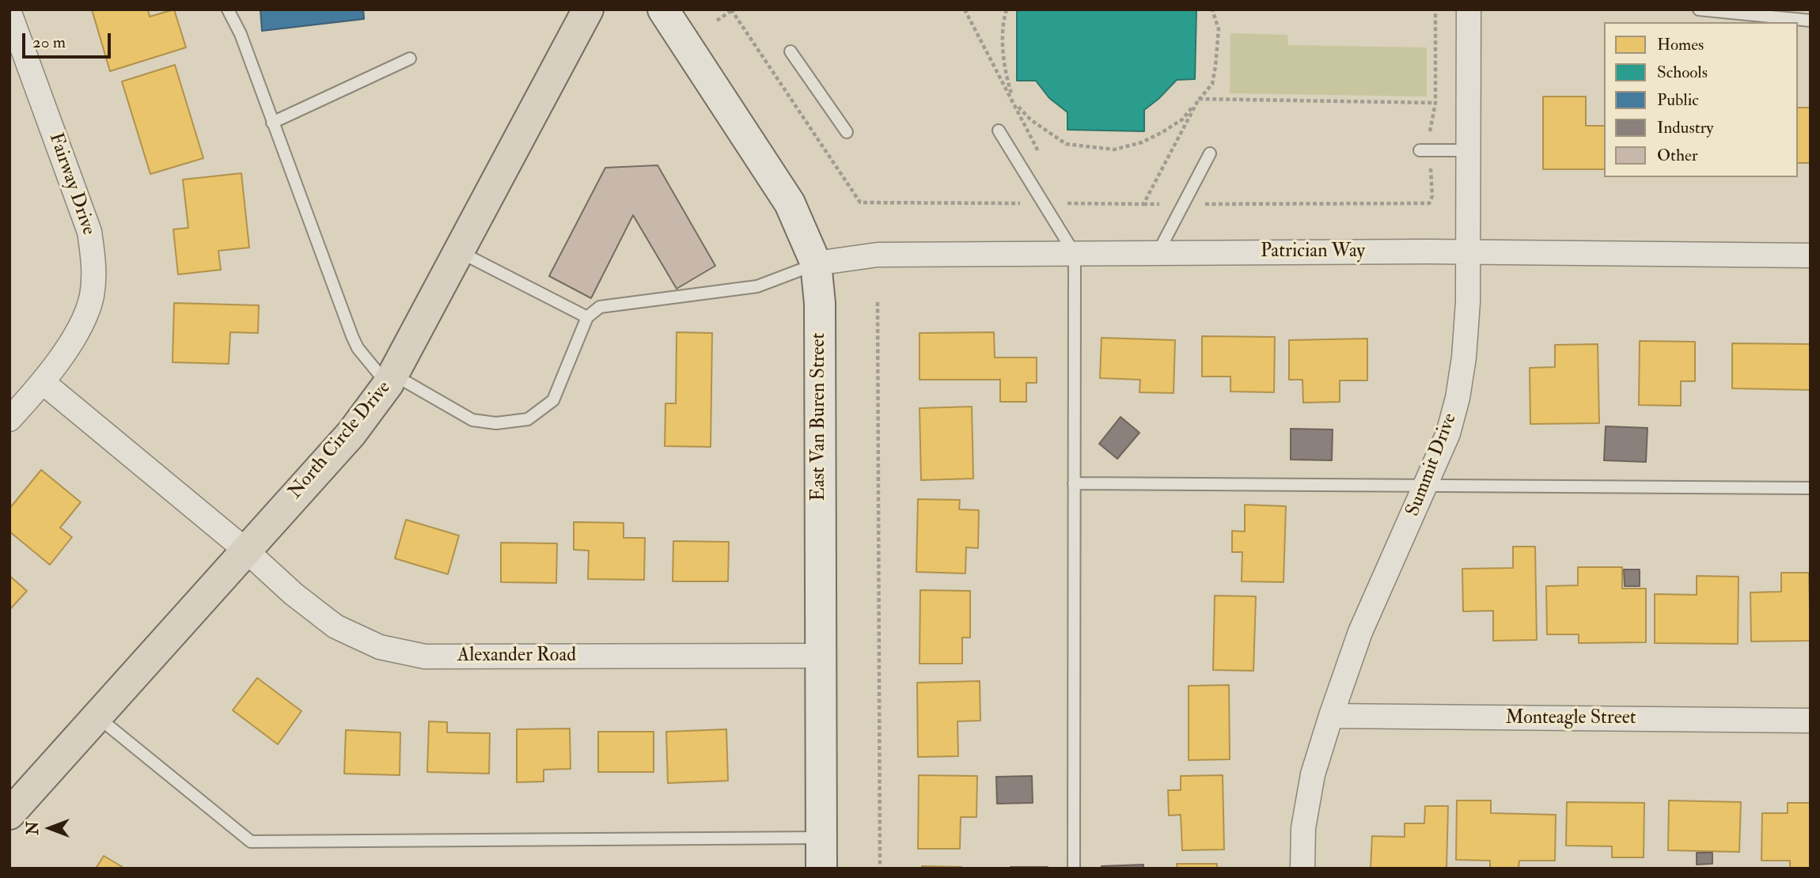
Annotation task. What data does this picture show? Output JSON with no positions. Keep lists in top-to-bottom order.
{
  "streets": {
    "main road": ["North Circle Drive"],
    "street": [
      "Fairway Drive",
      "Patrician Way",
      "East Van Buren Street",
      "Summit Drive",
      "Alexander Road",
      "Monteagle Street"
    ]
  },
  "crossings": [
    ["Patrician Way", "East Van Buren Street"],
    ["Patrician Way", "Summit Drive"],
    ["East Van Buren Street", "Alexander Road"],
    ["North Circle Drive", "Alexander Road"],
    ["Summit Drive", "Monteagle Street"]
  ],
  "legend": [
    "Homes",
    "Schools",
    "Public",
    "Industry",
    "Other"
  ],
  "scale_bar": "20 m",
  "north": "left"
}
